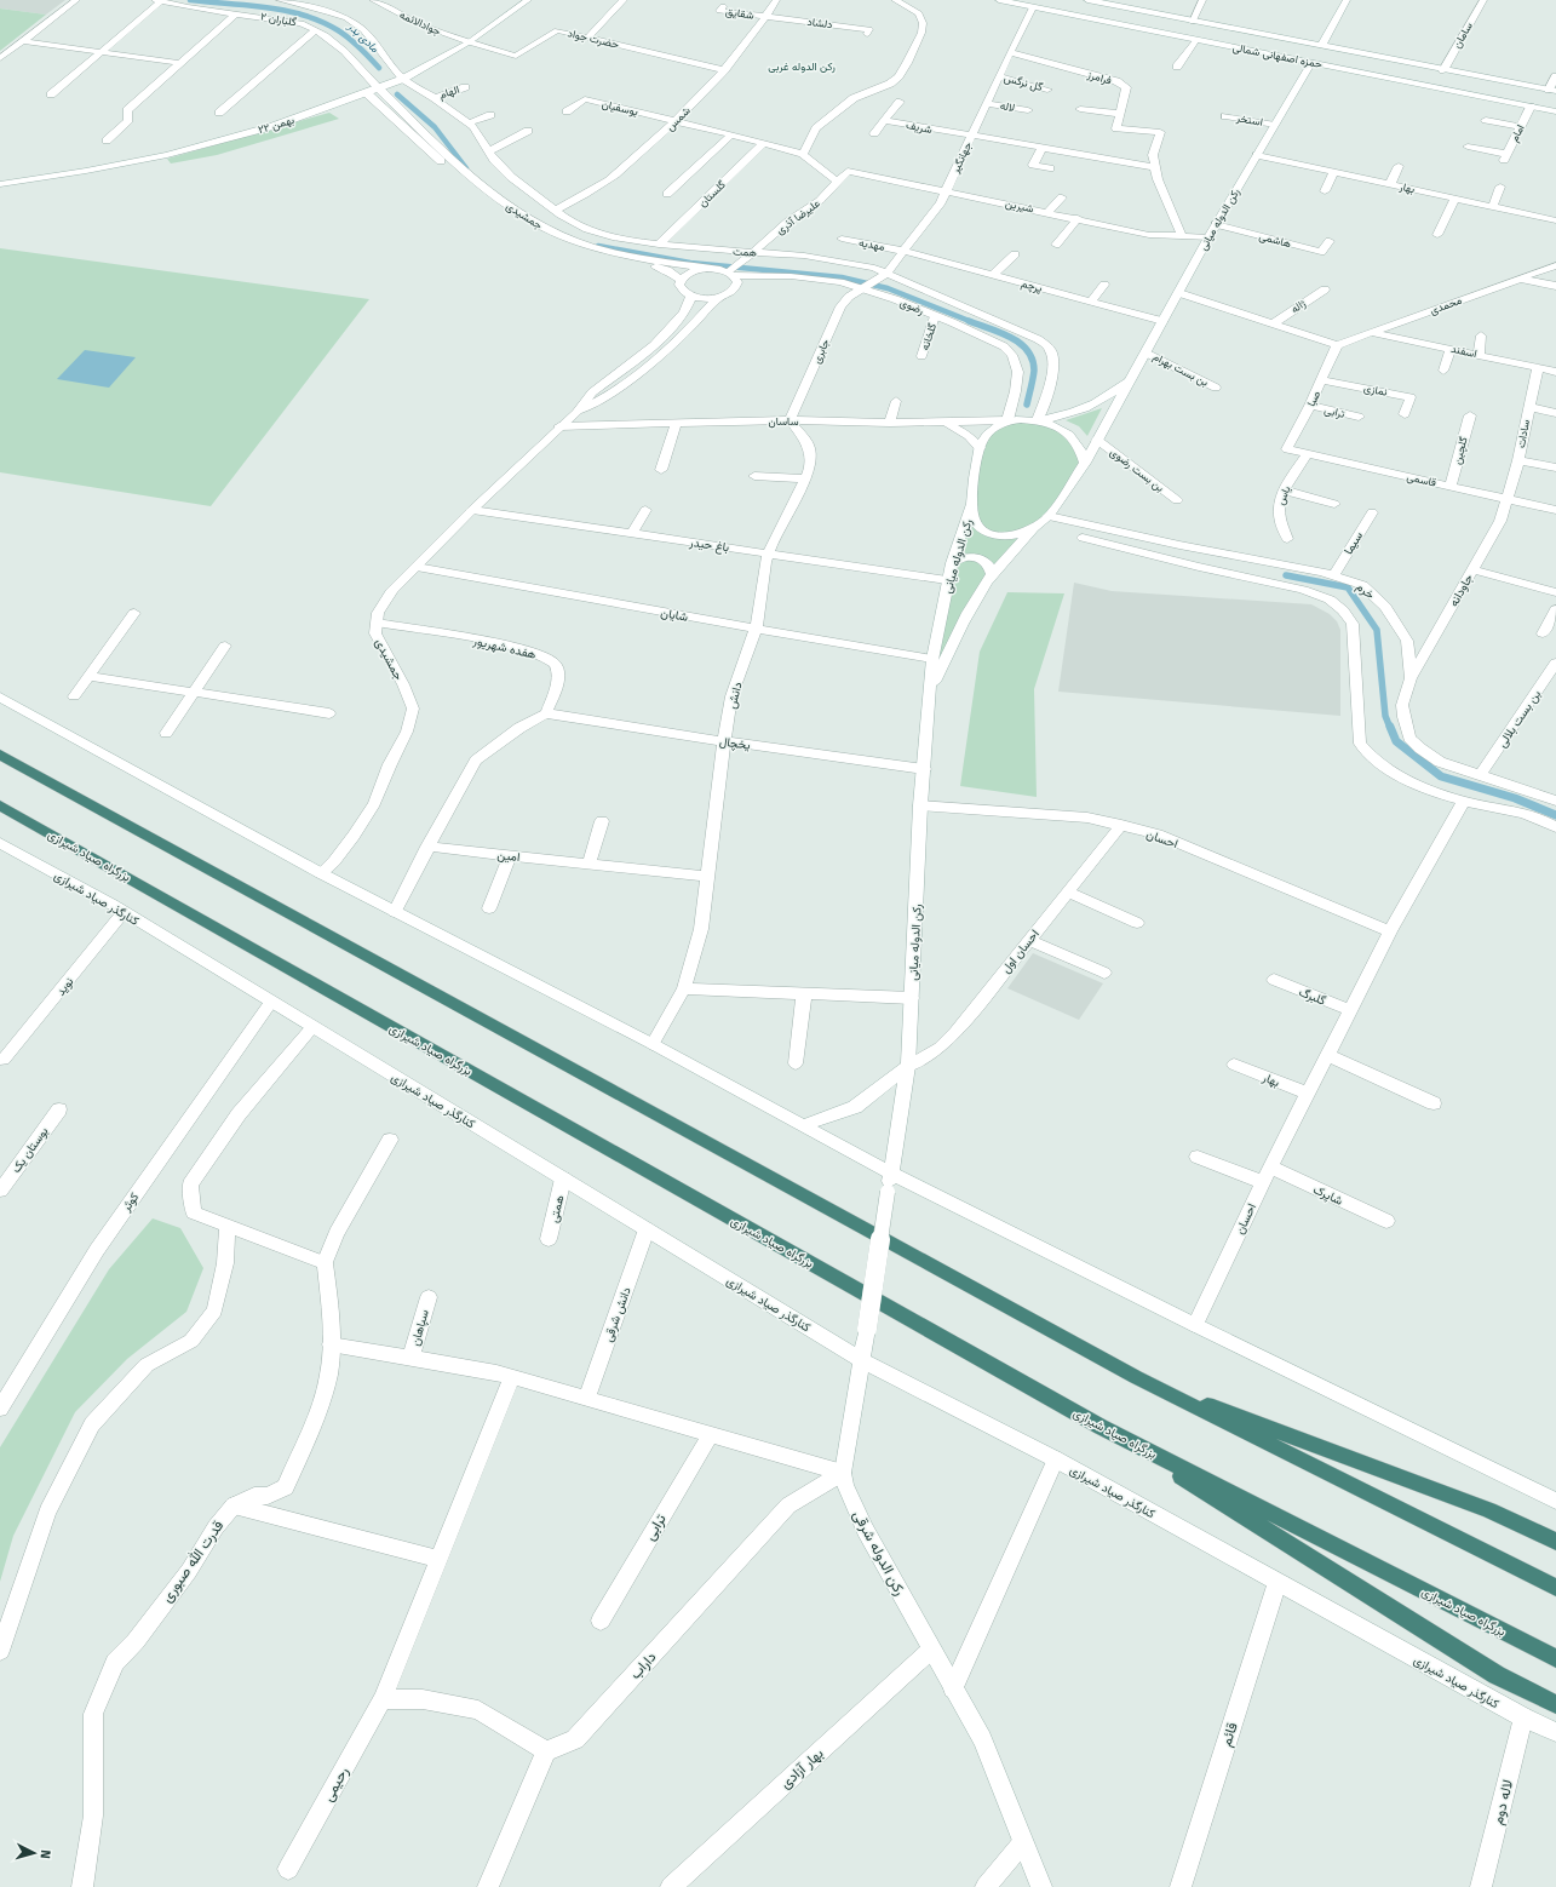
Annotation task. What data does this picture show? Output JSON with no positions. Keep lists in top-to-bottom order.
{
  "streets": {
    "highway": ["بزرگراه صیاد شیرازی"],
    "street": [
      "شقایق",
      "گلباران ۲",
      "جوادالائمه",
      "دلشاد",
      "سامان",
      "حضرت جواد",
      "حمزه اصفهانی شمالی",
      "فرامرز",
      "گل نرگس",
      "الهام",
      "لاله",
      "یوسفیان",
      "شمس",
      "استخر",
      "۲۲ بهمن",
      "شریف",
      "امام",
      "جهانگیر",
      "بهار",
      "گلستان",
      "شیرین",
      "جمشیدی",
      "علیرضا آذری",
      "رکن الدوله میانی",
      "هاشمی",
      "مهدیه",
      "همت",
      "پرچم",
      "محمدی",
      "رضوی",
      "ژاله",
      "گلخانه",
      "جابری",
      "اسفند",
      "بن بست بهرام",
      "نمازی",
      "صبا",
      "ترابی",
      "ساسان",
      "سادات",
      "گلچین",
      "بن بست رضوی",
      "قاسمی",
      "یاس",
      "سیما",
      "باغ حیدر",
      "خرم",
      "جاودانه",
      "شایان",
      "هفده شهریور",
      "دانش",
      "بن بست بلالی",
      "یخچال",
      "احسان",
      "امین",
      "کنارگذر صیاد شیرازی",
      "احسان اول",
      "نوید",
      "گلبرگ",
      "بوستان یک",
      "شاپرک",
      "کوثر",
      "همتی",
      "دانش شرقی",
      "سپاهان",
      "رکن الدوله شرقی",
      "قدرت الله صبوری",
      "داراب",
      "قائم",
      "بهار آزادی",
      "رحیمی",
      "لاله دوم"
    ]
  },
  "crossings": [
    ["شقایق", "دلشاد"],
    ["شقایق", "شمس"],
    ["گلباران ۲", "۲۲ بهمن"],
    ["گلباران ۲", "جمشیدی"],
    ["جوادالائمه", "حضرت جواد"],
    ["جوادالائمه", "۲۲ بهمن"],
    ["دلشاد", "شمس"],
    ["سامان", "حمزه اصفهانی شمالی"],
    ["حضرت جواد", "شمس"],
    ["حضرت جواد", "۲۲ بهمن"],
    ["حمزه اصفهانی شمالی", "امام"],
    ["حمزه اصفهانی شمالی", "جهانگیر"],
    ["حمزه اصفهانی شمالی", "رکن الدوله میانی"],
    ["فرامرز", "جهانگیر"],
    ["گل نرگس", "جهانگیر"],
    ["الهام", "همت"],
    ["لاله", "جهانگیر"],
    ["یوسفیان", "شمس"],
    ["شمس", "همت"],
    ["استخر", "رکن الدوله میانی"],
    ["۲۲ بهمن", "جمشیدی"],
    ["۲۲ بهمن", "همت"],
    ["شریف", "جهانگیر"],
    ["جهانگیر", "شیرین"],
    ["جهانگیر", "مهدیه"],
    ["جهانگیر", "همت"],
    ["جهانگیر", "پرچم"],
    ["جهانگیر", "رضوی"],
    ["جهانگیر", "جابری"],
    ["بهار", "رکن الدوله میانی"],
    ["بهار", "احسان"],
    ["گلستان", "همت"],
    ["شیرین", "علیرضا آذری"],
    ["شیرین", "رکن الدوله میانی"],
    ["جمشیدی", "علیرضا آذری"],
    ["جمشیدی", "رضوی"],
    ["جمشیدی", "ساسان"],
    ["جمشیدی", "باغ حیدر"],
    ["جمشیدی", "شایان"],
    ["جمشیدی", "هفده شهریور"],
    ["علیرضا آذری", "همت"],
    ["علیرضا آذری", "رضوی"],
    ["رکن الدوله میانی", "هاشمی"],
    ["رکن الدوله میانی", "همت"],
    ["رکن الدوله میانی", "پرچم"],
    ["رکن الدوله میانی", "رضوی"],
    ["رکن الدوله میانی", "بن بست بهرام"],
    ["رکن الدوله میانی", "ساسان"],
    ["رکن الدوله میانی", "بن بست رضوی"],
    ["رکن الدوله میانی", "باغ حیدر"],
    ["رکن الدوله میانی", "خرم"],
    ["رکن الدوله میانی", "شایان"],
    ["رکن الدوله میانی", "یخچال"],
    ["رکن الدوله میانی", "احسان"],
    ["رکن الدوله میانی", "احسان اول"],
    ["رکن الدوله میانی", "رکن الدوله شرقی"],
    ["مهدیه", "پرچم"],
    ["همت", "رضوی"],
    ["همت", "ساسان"],
    ["همت", "خرم"],
    ["محمدی", "اسفند"],
    ["محمدی", "صبا"],
    ["رضوی", "گلخانه"],
    ["رضوی", "جابری"],
    ["رضوی", "ساسان"],
    ["رضوی", "خرم"],
    ["جابری", "ساسان"],
    ["جابری", "دانش"],
    ["اسفند", "سادات"],
    ["نمازی", "صبا"],
    ["صبا", "ترابی"],
    ["صبا", "قاسمی"],
    ["ساسان", "خرم"],
    ["ساسان", "دانش"],
    ["سادات", "قاسمی"],
    ["سادات", "جاودانه"],
    ["گلچین", "قاسمی"],
    ["قاسمی", "یاس"],
    ["قاسمی", "جاودانه"],
    ["سیما", "خرم"],
    ["باغ حیدر", "دانش"],
    ["خرم", "جاودانه"],
    ["خرم", "بن بست بلالی"],
    ["شایان", "دانش"],
    ["هفده شهریور", "یخچال"],
    ["دانش", "یخچال"],
    ["دانش", "امین"],
    ["احسان", "احسان اول"],
    ["احسان", "گلبرگ"],
    ["احسان", "شاپرک"],
    ["کنارگذر صیاد شیرازی", "نوید"],
    ["کنارگذر صیاد شیرازی", "کوثر"],
    ["کنارگذر صیاد شیرازی", "همتی"],
    ["کنارگذر صیاد شیرازی", "دانش شرقی"],
    ["کنارگذر صیاد شیرازی", "رکن الدوله شرقی"],
    ["کنارگذر صیاد شیرازی", "قائم"],
    ["کنارگذر صیاد شیرازی", "لاله دوم"],
    ["رکن الدوله شرقی", "داراب"],
    ["رکن الدوله شرقی", "بهار آزادی"]
  ],
  "districts": ["رکن الدوله غربی"],
  "water": ["مادی بدر"],
  "north": "right"
}
